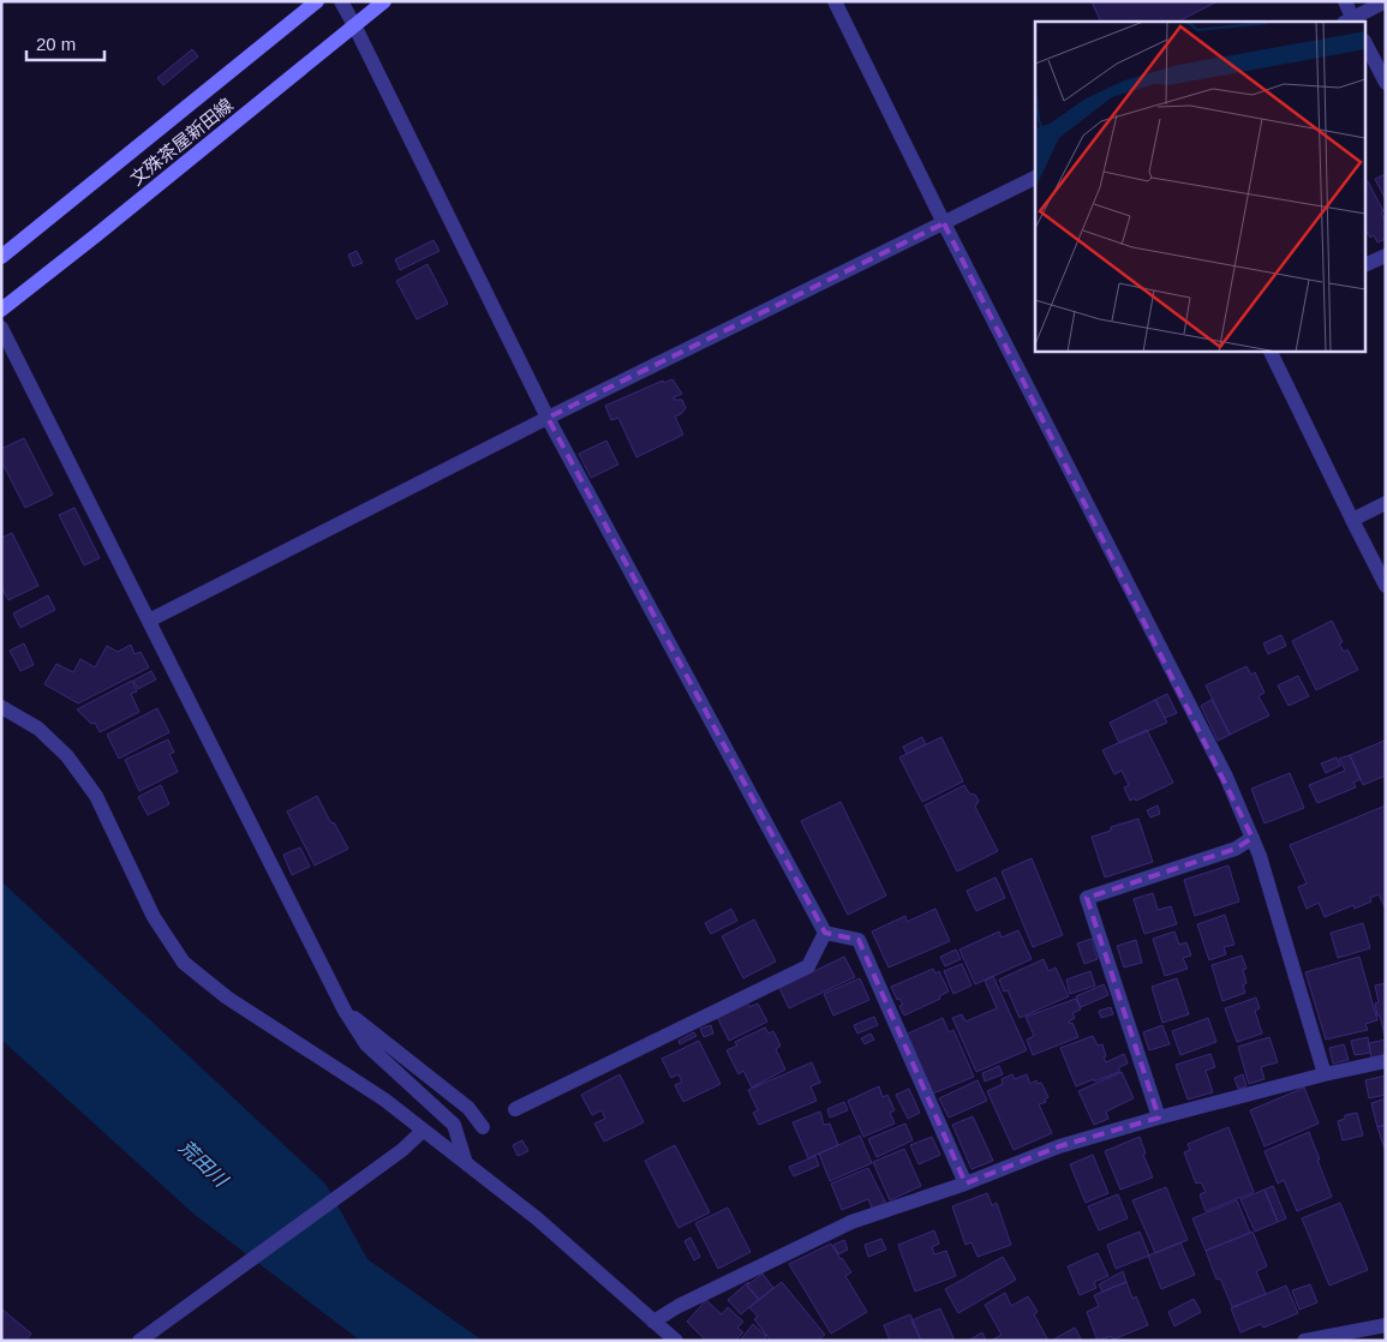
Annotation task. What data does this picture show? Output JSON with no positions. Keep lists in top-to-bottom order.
{
  "streets": {
    "main road": ["文殊茶屋新田線"]
  },
  "water": ["荒田川"],
  "scale_bar": "20 m"
}
